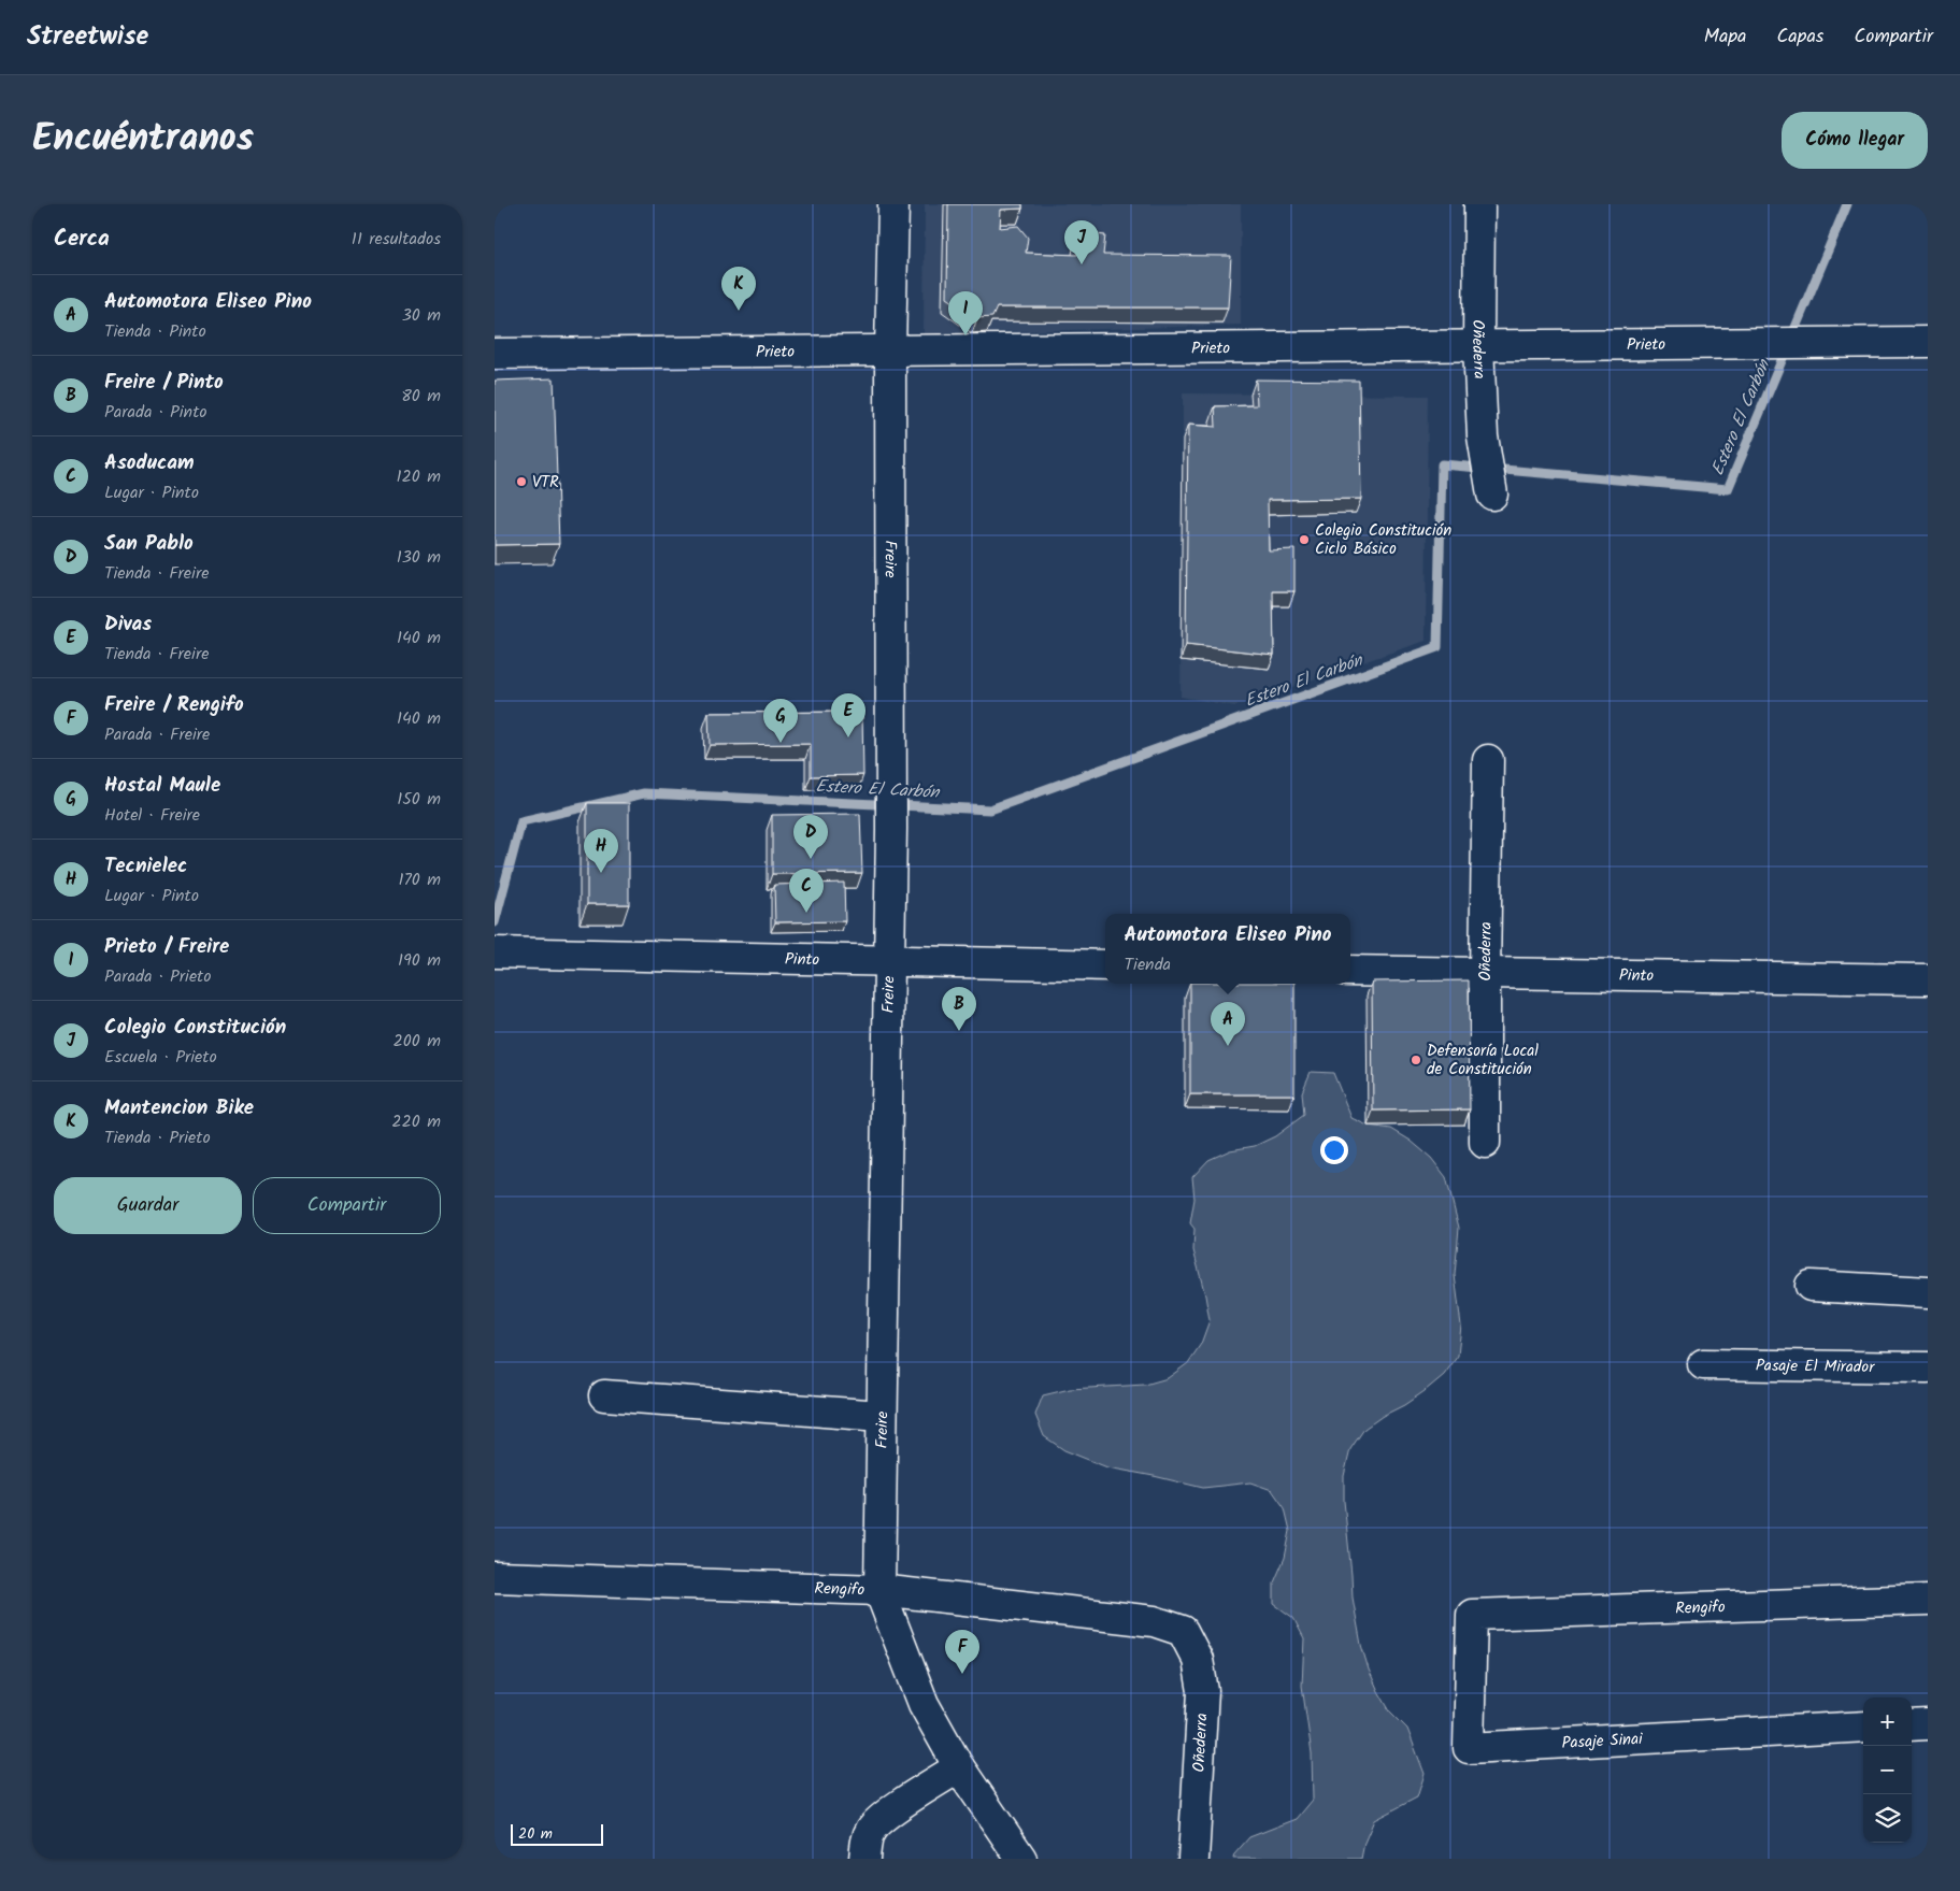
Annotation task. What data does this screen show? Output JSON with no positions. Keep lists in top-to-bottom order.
{
  "streets": {
    "street": [
      "Prieto",
      "Oñederra",
      "Freire",
      "Pinto",
      "Pasaje El Mirador",
      "Rengifo",
      "Pasaje Sinai"
    ]
  },
  "crossings": [
    ["Prieto", "Oñederra"],
    ["Prieto", "Freire"],
    ["Oñederra", "Pinto"],
    ["Oñederra", "Rengifo"],
    ["Freire", "Pinto"],
    ["Freire", "Rengifo"],
    ["Rengifo", "Pasaje Sinai"]
  ],
  "water": ["Estero El Carbón"],
  "places": ["VTR", "Colegio Constitución Ciclo Básico", "Defensoría Local de Constitución"],
  "scale_bar": "20 m",
  "page": {
    "header": "Streetwise",
    "nav": ["Mapa", "Capas", "Compartir"],
    "title": "Encuéntranos",
    "buttons": [
      "Cómo llegar",
      ["Guardar", "Compartir"]
    ],
    "heading": ["Cerca", "11 resultados"],
    "pins": [
      "J",
      "K",
      "I",
      "E",
      "G",
      "D",
      "H",
      "C",
      "B",
      "A",
      "F"
    ],
    "list": [
      {
        "mark": "A",
        "name": "Automotora Eliseo Pino",
        "note": "Tienda · Pinto",
        "value": "30 m"
      },
      {
        "mark": "B",
        "name": "Freire / Pinto",
        "note": "Parada · Pinto",
        "value": "80 m"
      },
      {
        "mark": "C",
        "name": "Asoducam",
        "note": "Lugar · Pinto",
        "value": "120 m"
      },
      {
        "mark": "D",
        "name": "San Pablo",
        "note": "Tienda · Freire",
        "value": "130 m"
      },
      {
        "mark": "E",
        "name": "Divas",
        "note": "Tienda · Freire",
        "value": "140 m"
      },
      {
        "mark": "F",
        "name": "Freire / Rengifo",
        "note": "Parada · Freire",
        "value": "140 m"
      },
      {
        "mark": "G",
        "name": "Hostal Maule",
        "note": "Hotel · Freire",
        "value": "150 m"
      },
      {
        "mark": "H",
        "name": "Tecnielec",
        "note": "Lugar · Pinto",
        "value": "170 m"
      },
      {
        "mark": "I",
        "name": "Prieto / Freire",
        "note": "Parada · Prieto",
        "value": "190 m"
      },
      {
        "mark": "J",
        "name": "Colegio Constitución",
        "note": "Escuela · Prieto",
        "value": "200 m"
      },
      {
        "mark": "K",
        "name": "Mantencion Bike",
        "note": "Tienda · Prieto",
        "value": "220 m"
      }
    ],
    "popup": ["Automotora Eliseo Pino", "Tienda"],
    "map_buttons": ["+", "−"],
    "scale": "20 m"
  }
}
